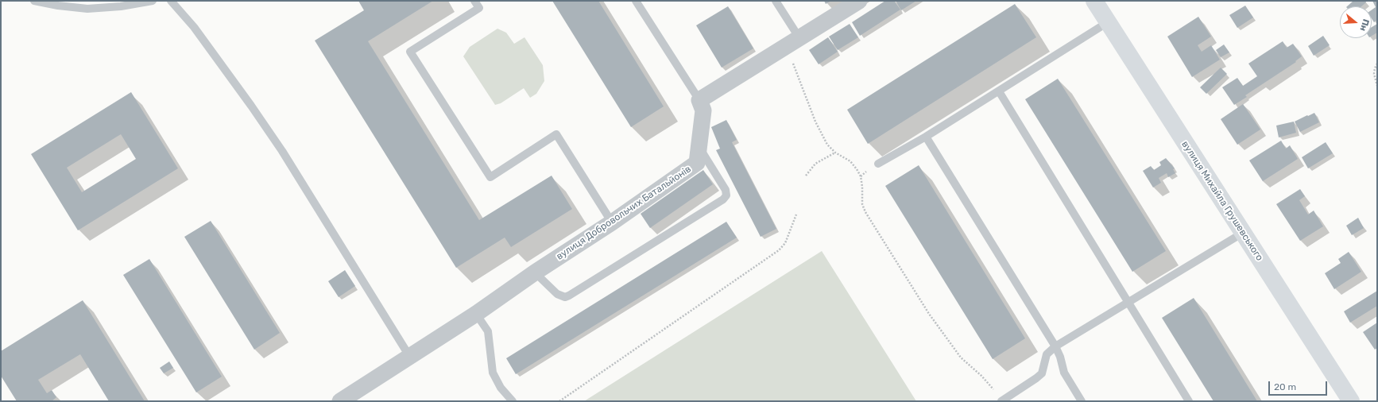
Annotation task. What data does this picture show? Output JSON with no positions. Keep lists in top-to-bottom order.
{
  "streets": {
    "main road": ["вулиця Михайла Грушевського"],
    "street": ["вулиця Добровольчих Батальйонів"]
  },
  "scale_bar": "20 m",
  "north": "right"
}
